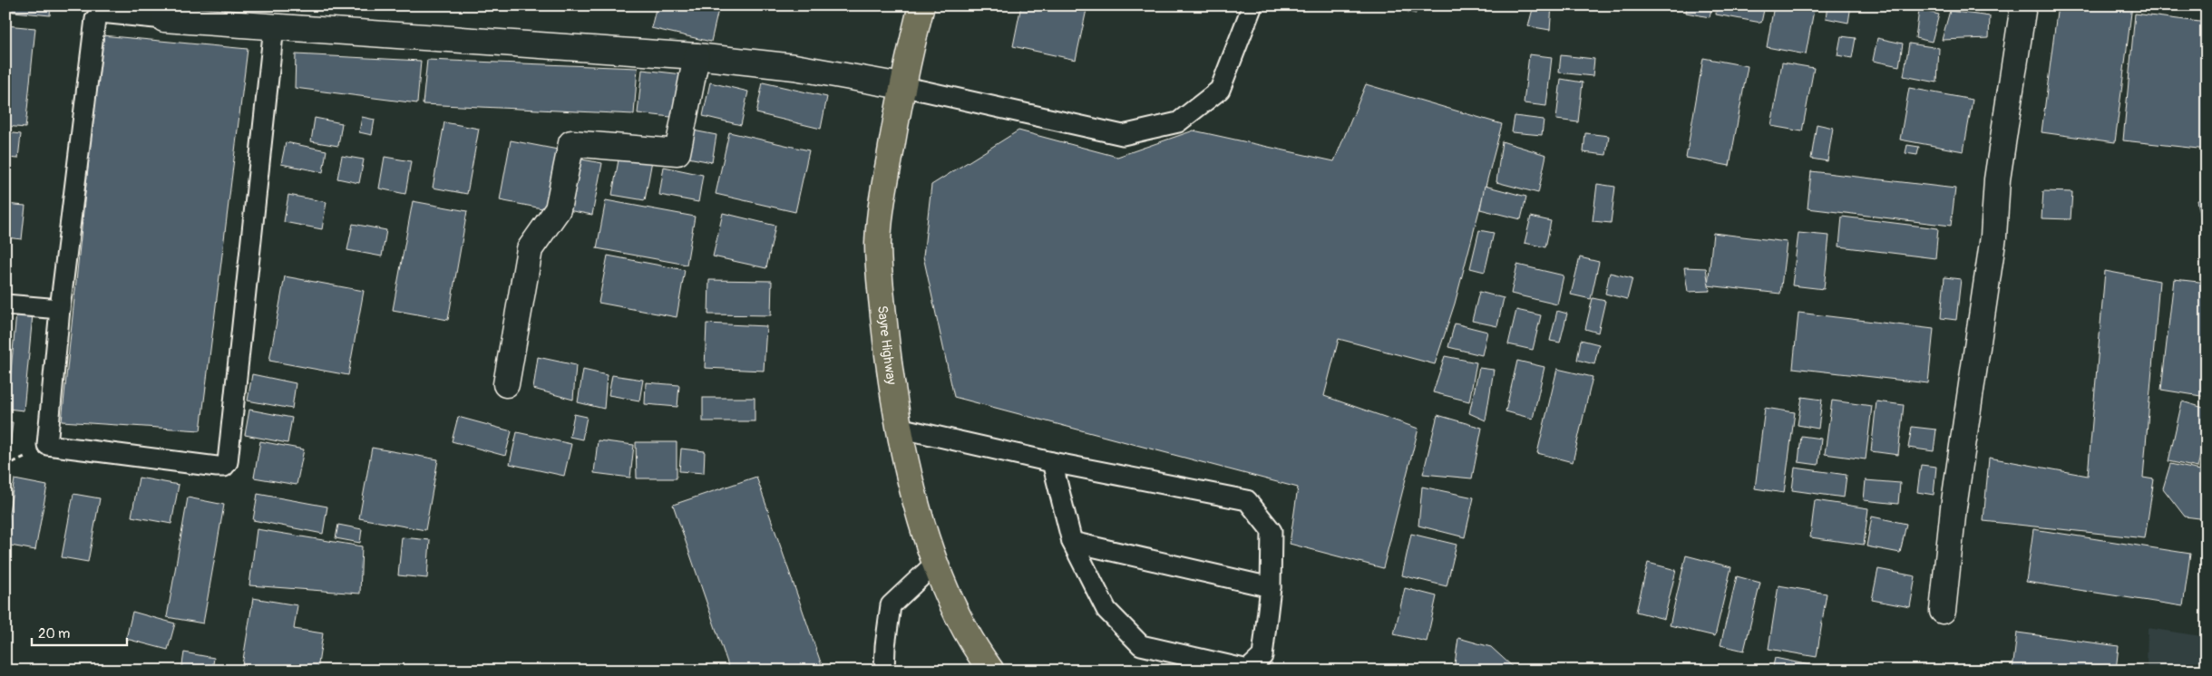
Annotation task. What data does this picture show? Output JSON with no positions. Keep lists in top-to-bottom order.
{
  "streets": {
    "highway": ["Sayre Highway"]
  },
  "scale_bar": "20 m"
}
